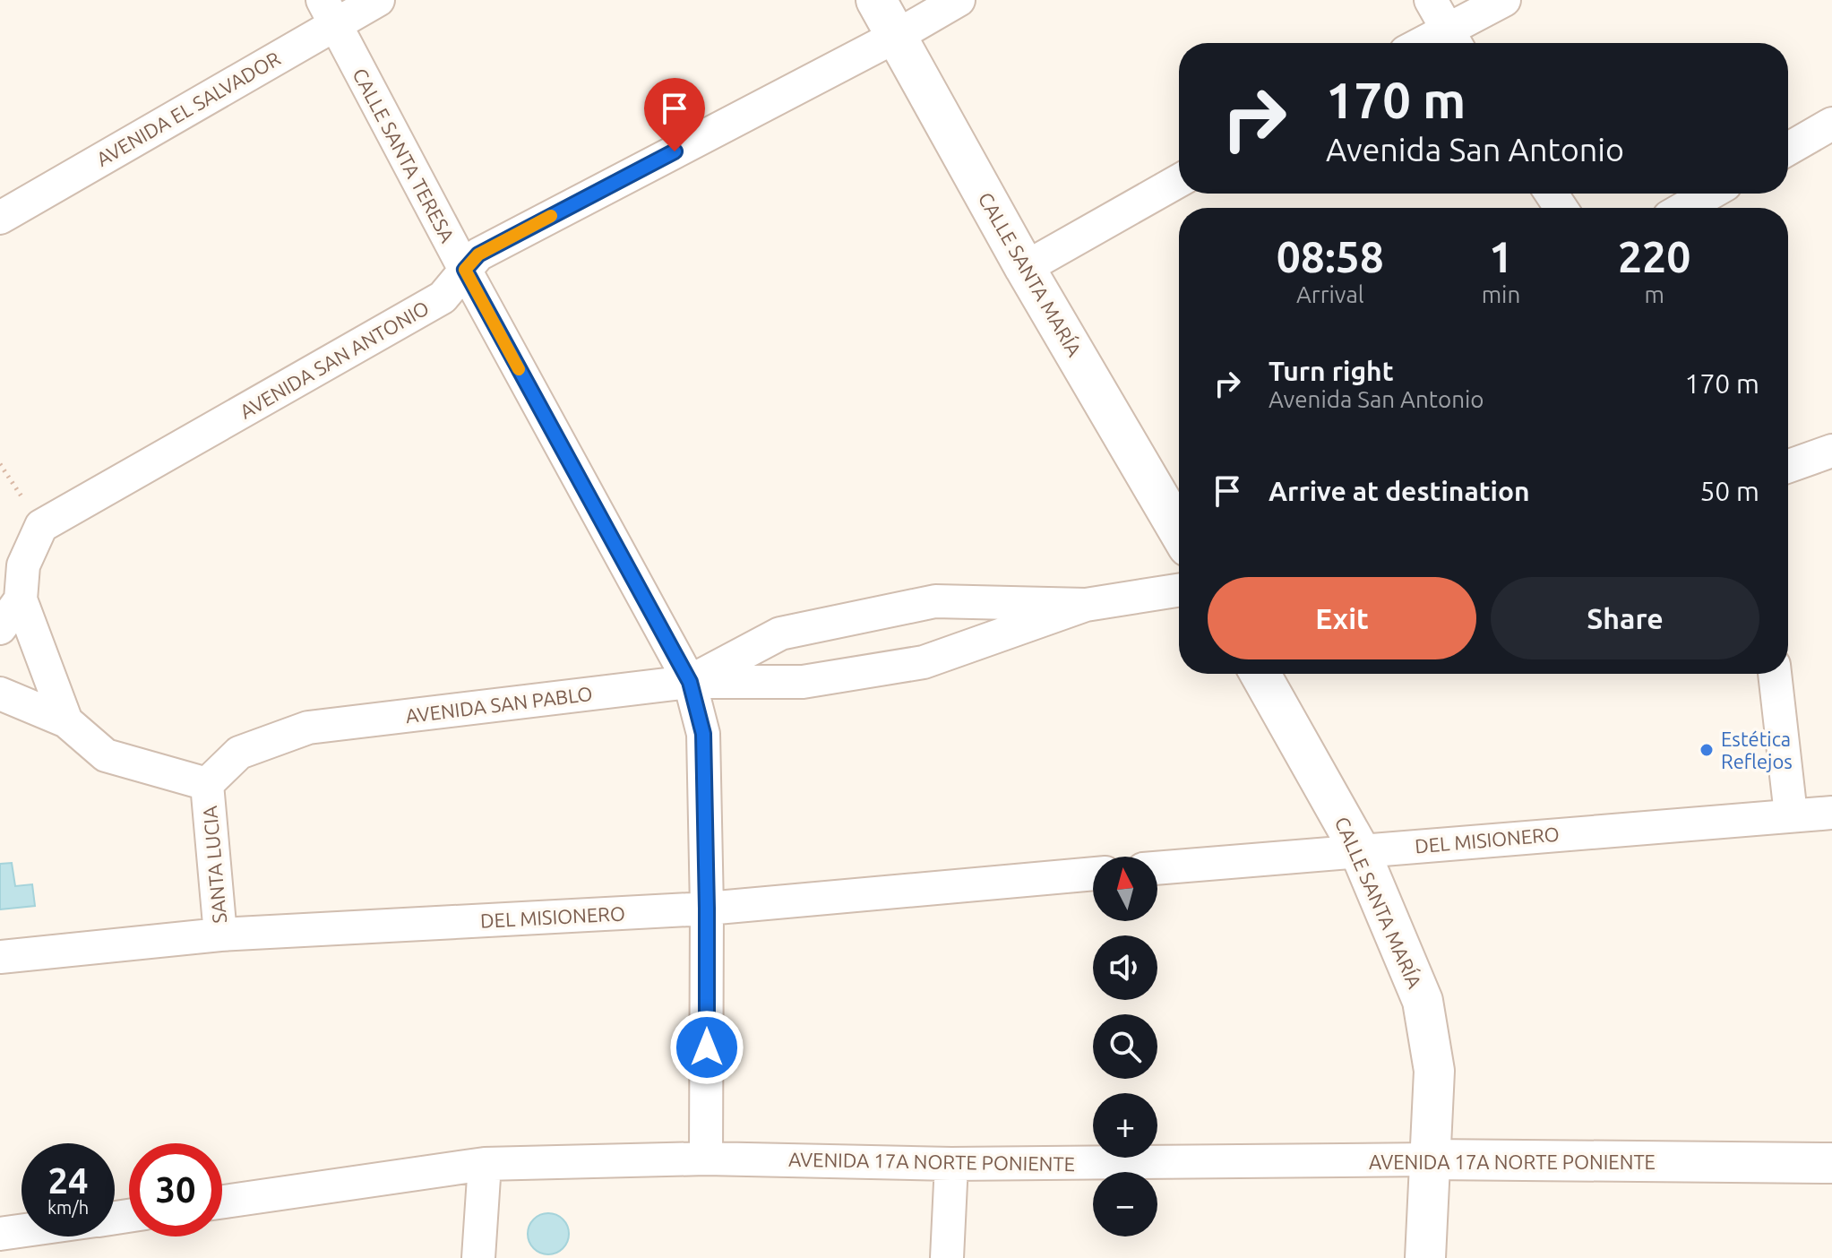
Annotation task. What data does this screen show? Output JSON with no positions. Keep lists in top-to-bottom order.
{
  "streets": {
    "street": [
      "AVENIDA EL SALVADOR",
      "CALLE SANTA TERESA",
      "CALLE SANTA MARÍA",
      "AVENIDA SAN ANTONIO",
      "AVENIDA SAN PABLO",
      "DEL MISIONERO",
      "SANTA LUCIA",
      "AVENIDA 17A NORTE PONIENTE"
    ]
  },
  "crossings": [
    ["AVENIDA EL SALVADOR", "CALLE SANTA TERESA"],
    ["CALLE SANTA TERESA", "AVENIDA SAN ANTONIO"],
    ["CALLE SANTA TERESA", "AVENIDA SAN PABLO"],
    ["CALLE SANTA TERESA", "DEL MISIONERO"],
    ["CALLE SANTA TERESA", "AVENIDA 17A NORTE PONIENTE"],
    ["CALLE SANTA MARÍA", "AVENIDA SAN ANTONIO"],
    ["CALLE SANTA MARÍA", "DEL MISIONERO"],
    ["CALLE SANTA MARÍA", "AVENIDA 17A NORTE PONIENTE"],
    ["AVENIDA SAN PABLO", "SANTA LUCIA"],
    ["DEL MISIONERO", "SANTA LUCIA"]
  ],
  "places": ["Estética Reflejos"],
  "north": "top",
  "page": {
    "turn": ["170 m", "Avenida San Antonio"],
    "eta": [
      "08:58",
      "Arrival",
      "1",
      "min",
      "220",
      "m"
    ],
    "list": [
      {
        "name": "Turn right",
        "note": "Avenida San Antonio",
        "value": "170 m"
      },
      {
        "name": "Arrive at destination",
        "value": "50 m"
      }
    ],
    "buttons": ["Exit", "Share"],
    "map_buttons": ["+", "−"],
    "speed": "24 km/h",
    "limit": "30"
  }
}
